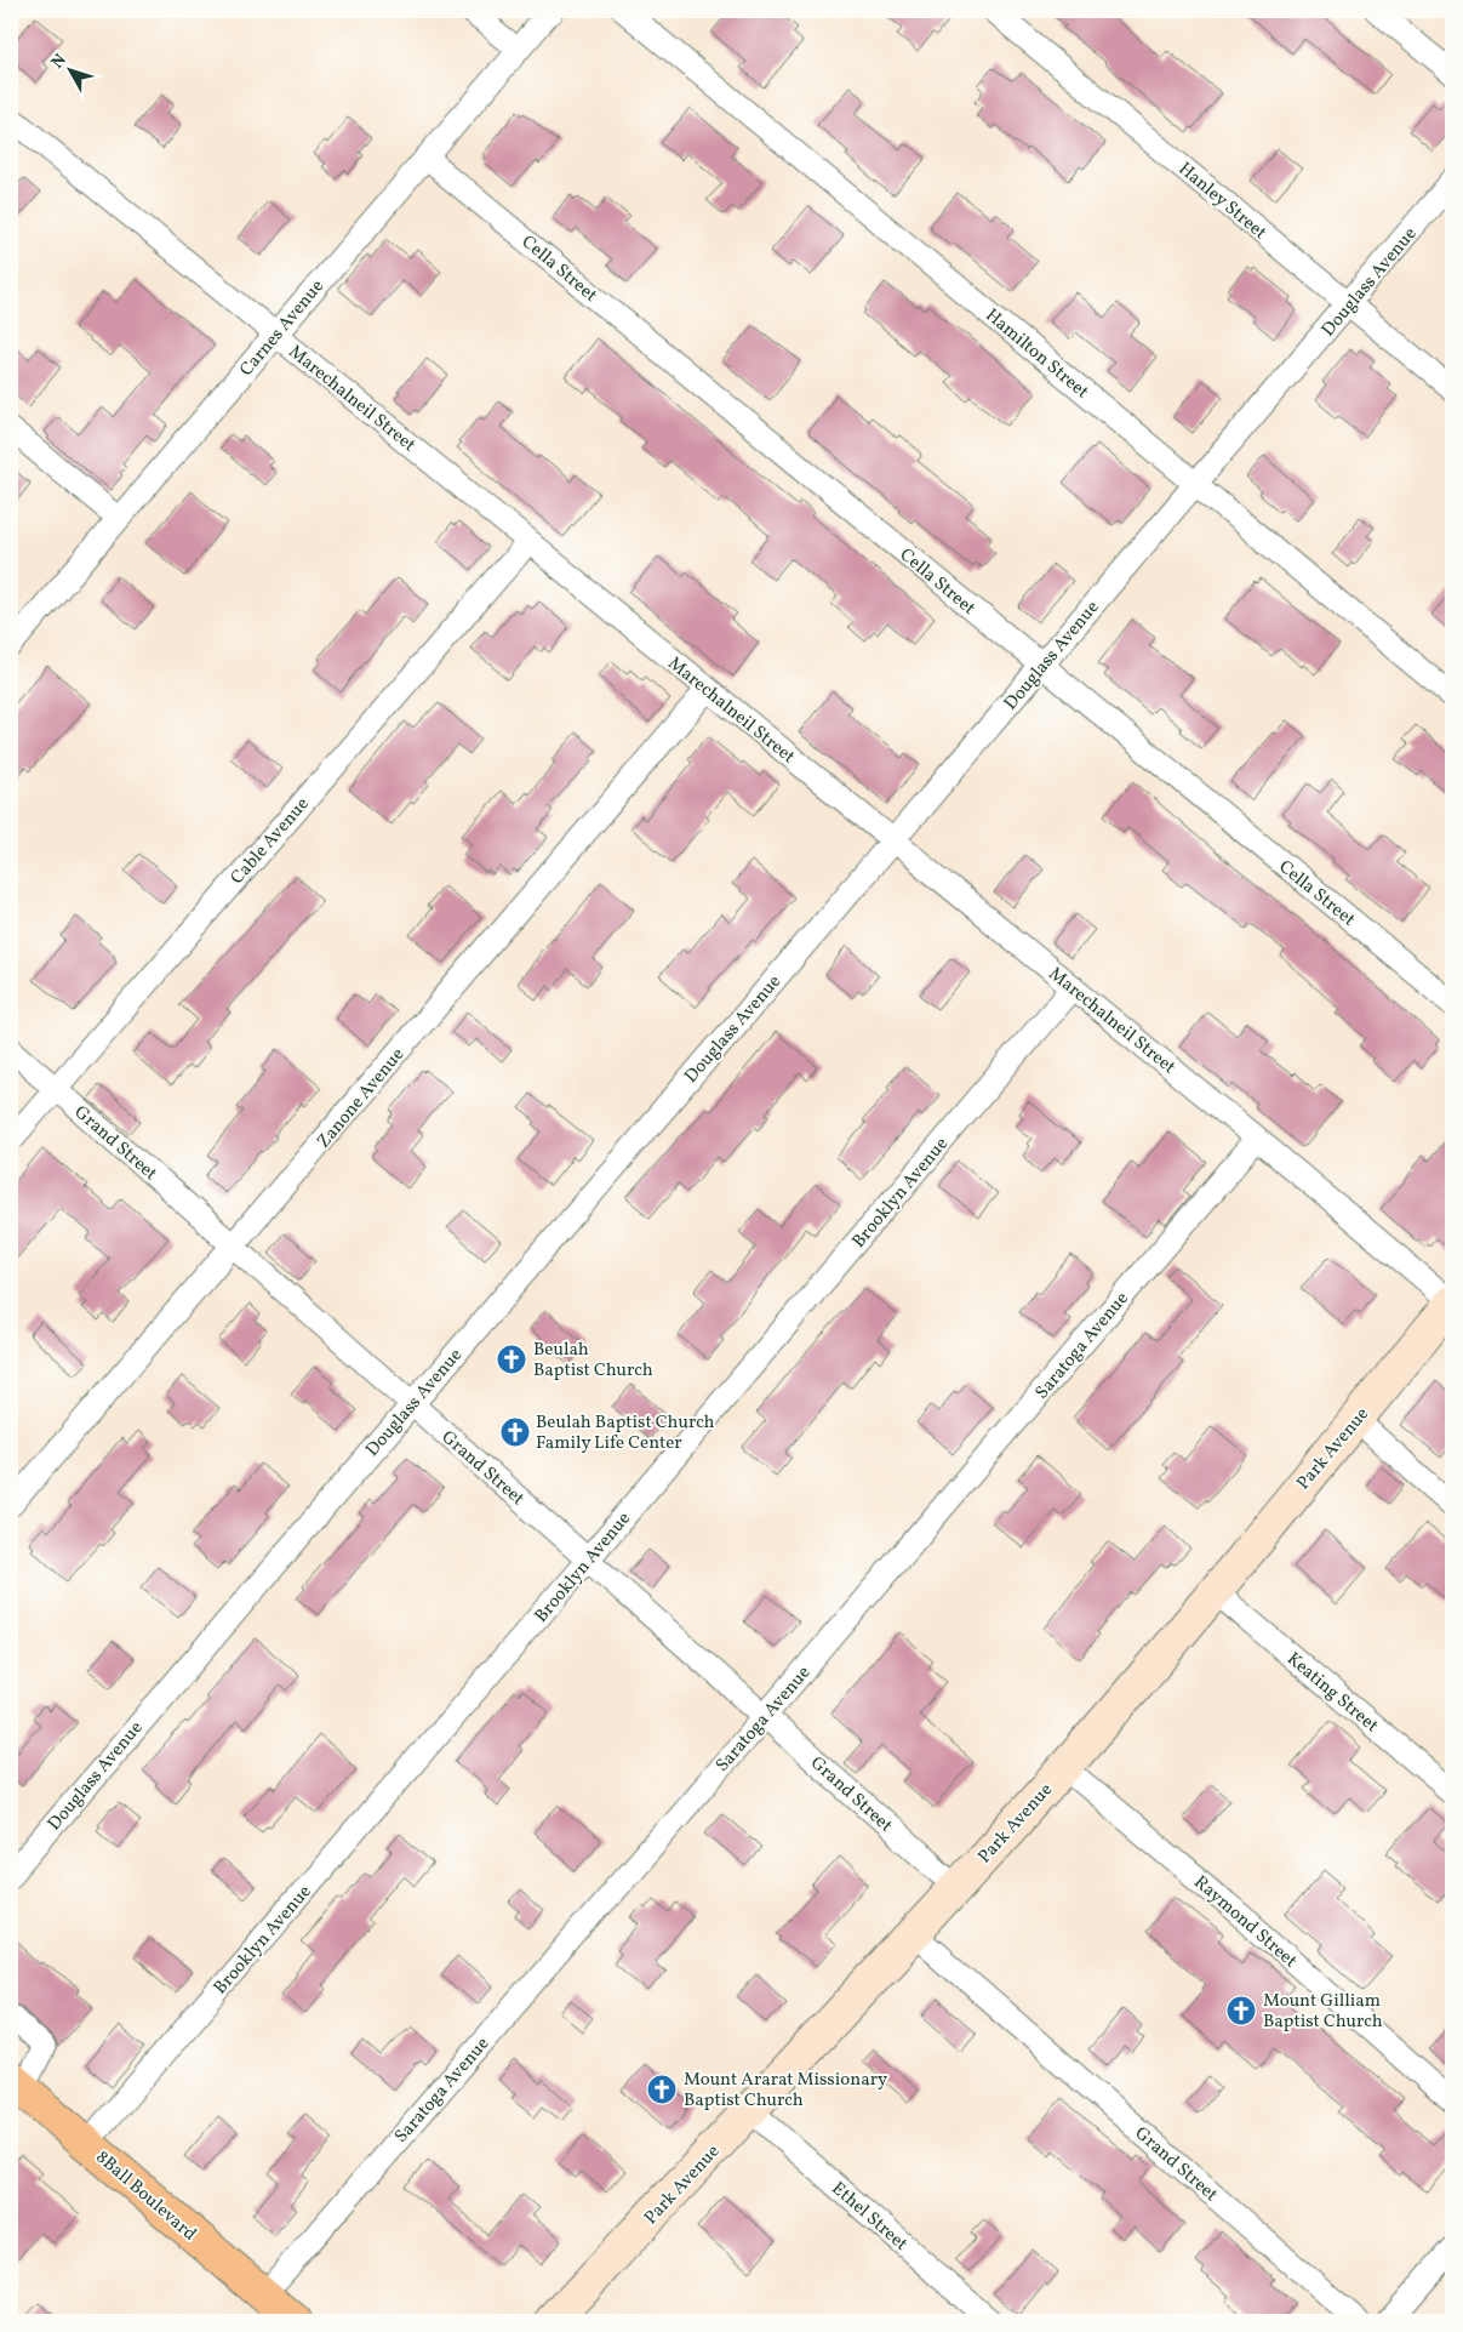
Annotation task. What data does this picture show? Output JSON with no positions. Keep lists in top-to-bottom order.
{
  "streets": {
    "main road": ["Park Avenue", "8Ball Boulevard"],
    "street": [
      "Hanley Street",
      "Cella Street",
      "Douglass Avenue",
      "Carnes Avenue",
      "Hamilton Street",
      "Marechalneil Street",
      "Cable Avenue",
      "Zanone Avenue",
      "Grand Street",
      "Brooklyn Avenue",
      "Saratoga Avenue",
      "Keating Street",
      "Raymond Street",
      "Ethel Street"
    ]
  },
  "crossings": [
    ["Hanley Street", "Douglass Avenue"],
    ["Cella Street", "Douglass Avenue"],
    ["Cella Street", "Carnes Avenue"],
    ["Douglass Avenue", "Hamilton Street"],
    ["Douglass Avenue", "Marechalneil Street"],
    ["Douglass Avenue", "Grand Street"],
    ["Carnes Avenue", "Marechalneil Street"],
    ["Marechalneil Street", "Cable Avenue"],
    ["Marechalneil Street", "Zanone Avenue"],
    ["Marechalneil Street", "Brooklyn Avenue"],
    ["Marechalneil Street", "Saratoga Avenue"],
    ["Marechalneil Street", "Park Avenue"],
    ["Cable Avenue", "Grand Street"],
    ["Zanone Avenue", "Grand Street"],
    ["Grand Street", "Brooklyn Avenue"],
    ["Grand Street", "Saratoga Avenue"],
    ["Grand Street", "Park Avenue"],
    ["Brooklyn Avenue", "8Ball Boulevard"],
    ["Saratoga Avenue", "8Ball Boulevard"],
    ["Park Avenue", "Keating Street"],
    ["Park Avenue", "Raymond Street"],
    ["Park Avenue", "Ethel Street"]
  ],
  "places": {
    "church": [
      "Beulah Baptist Church",
      "Beulah Baptist Church Family Life Center",
      "Mount Gilliam Baptist Church",
      "Mount Ararat Missionary Baptist Church"
    ]
  },
  "north": "top left"
}
